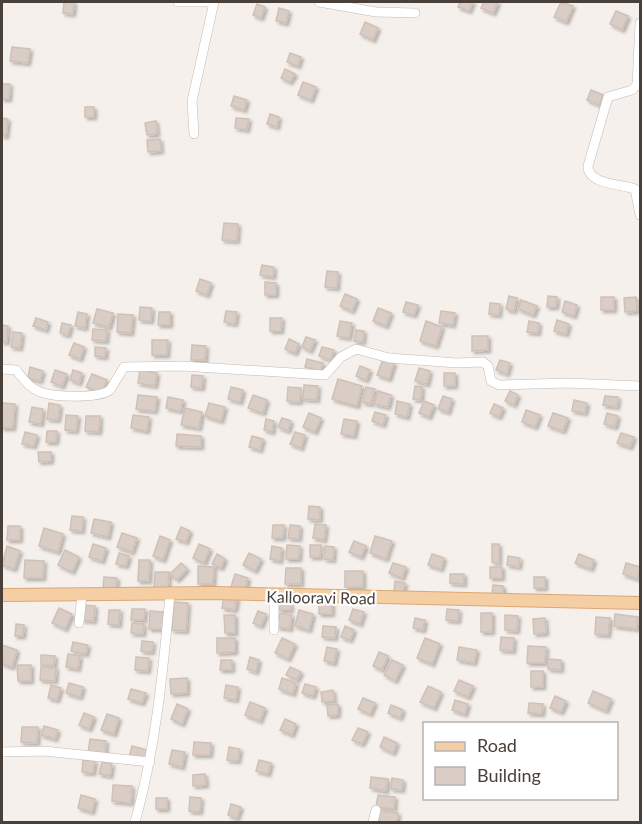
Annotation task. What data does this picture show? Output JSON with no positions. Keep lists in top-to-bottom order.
{
  "streets": {
    "main road": ["Kallooravi Road"]
  },
  "legend": ["Road", "Building"]
}
